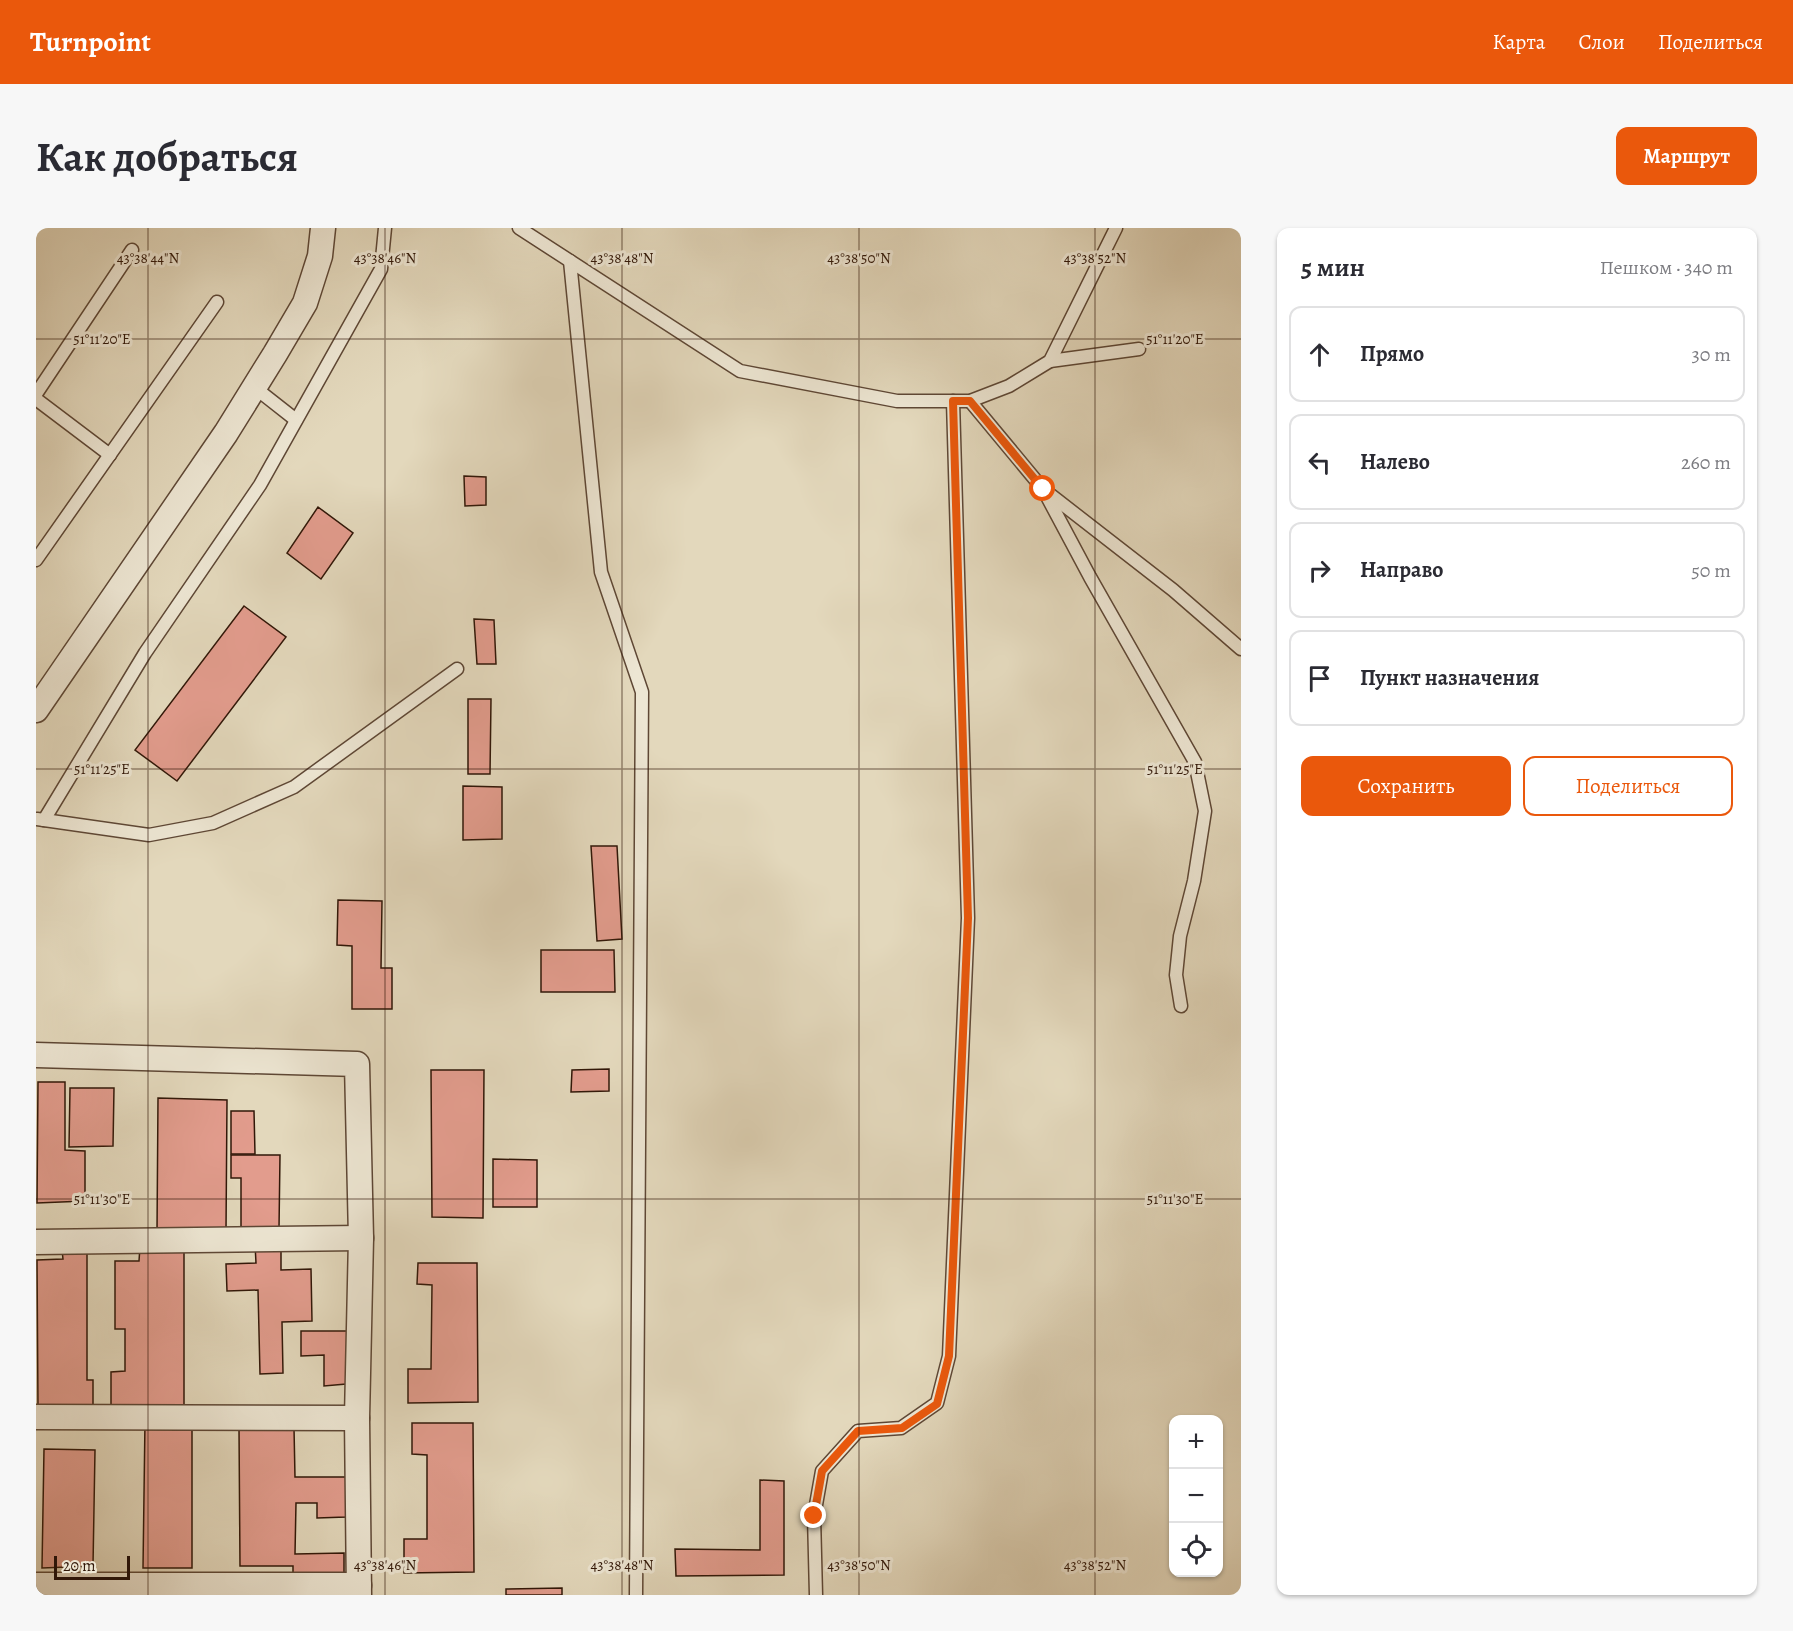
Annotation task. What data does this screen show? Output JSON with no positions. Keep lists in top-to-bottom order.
{
  "scale_bar": "20 m",
  "page": {
    "header": "Turnpoint",
    "nav": ["Карта", "Слои", "Поделиться"],
    "buttons": [
      "Маршрут",
      ["Сохранить", "Поделиться"]
    ],
    "title": "Как добраться",
    "heading": ["5 мин", "Пешком · 340 m"],
    "list": [
      ["Прямо", "30 m"],
      ["Налево", "260 m"],
      ["Направо", "50 m"],
      "Пункт назначения"
    ],
    "map_buttons": ["+", "−"],
    "scale": "20 m"
  },
  "coordinates": [
    "43°38'44\"N",
    "43°38'46\"N",
    "43°38'48\"N",
    "43°38'50\"N",
    "43°38'52\"N",
    "51°11'20\"E",
    "51°11'25\"E",
    "51°11'30\"E"
  ]
}
